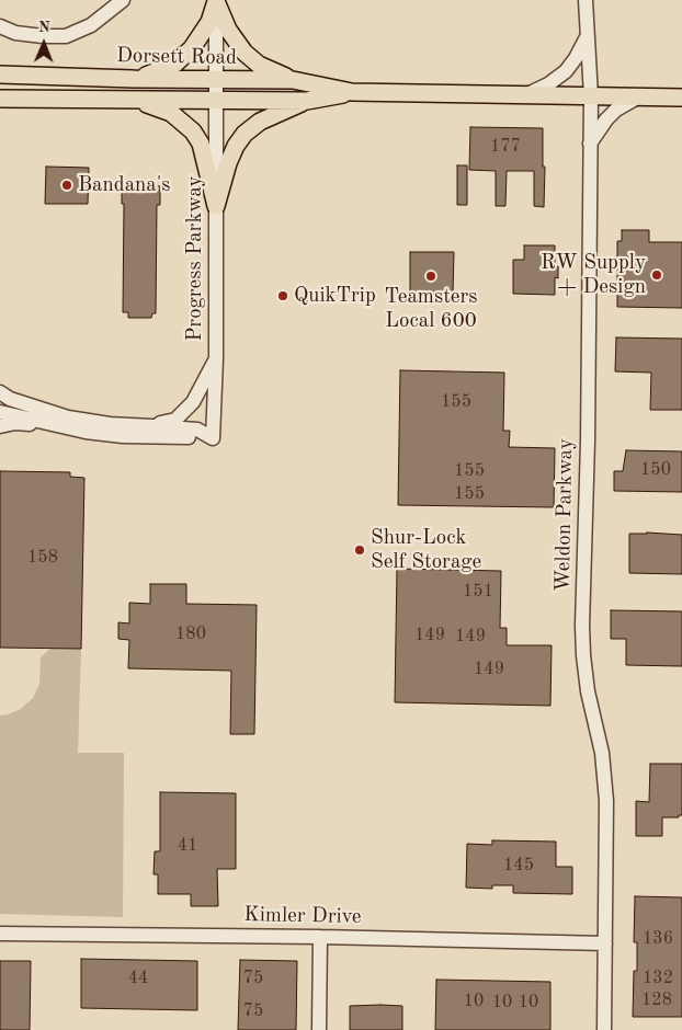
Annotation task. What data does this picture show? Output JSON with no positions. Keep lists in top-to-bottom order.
{
  "streets": {
    "main road": ["Dorsett Road"],
    "street": ["Progress Parkway", "Weldon Parkway", "Kimler Drive"]
  },
  "crossings": [
    ["Dorsett Road", "Progress Parkway"],
    ["Dorsett Road", "Weldon Parkway"],
    ["Weldon Parkway", "Kimler Drive"]
  ],
  "places": [
    "Bandana's",
    "RW Supply + Design",
    "Teamsters Local 600",
    "QuikTrip",
    "Shur-Lock Self Storage"
  ],
  "house_numbers": [
    "177",
    "155",
    "150",
    "155",
    "155",
    "158",
    "151",
    "180",
    "149",
    "149",
    "149",
    "41",
    "145",
    "136",
    "44",
    "75",
    "132",
    "128",
    "10",
    "10",
    "10",
    "75"
  ],
  "north": "top"
}
